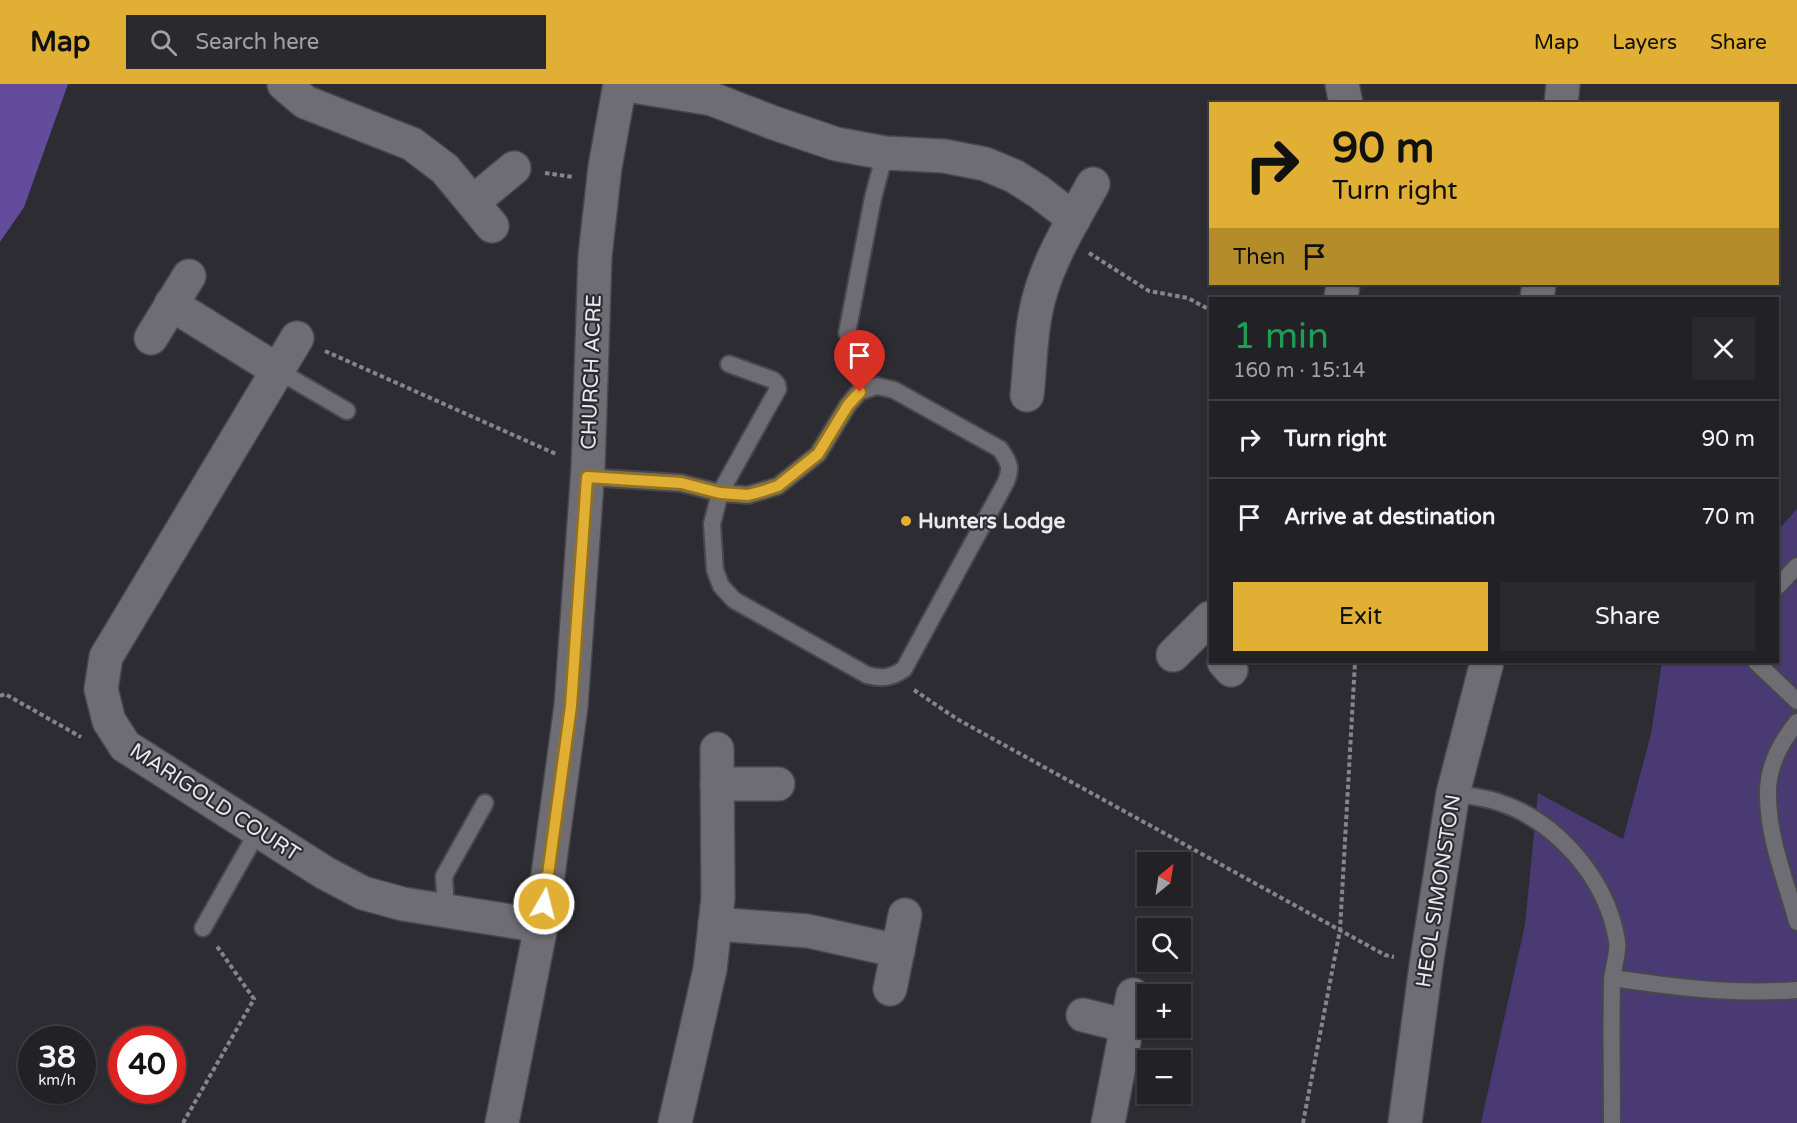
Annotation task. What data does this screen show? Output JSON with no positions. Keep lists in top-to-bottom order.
{
  "streets": {
    "street": ["CHURCH ACRE", "MARIGOLD COURT", "HEOL SIMONSTON"]
  },
  "crossings": [
    ["CHURCH ACRE", "MARIGOLD COURT"]
  ],
  "places": ["Hunters Lodge"],
  "north": "top right",
  "page": {
    "header": "Map",
    "search": "Search here",
    "nav": ["Map", "Layers", "Share"],
    "turn": ["90 m", "Turn right"],
    "then": "Then",
    "heading": ["1 min", "160 m · 15:14"],
    "list": [
      {
        "name": "Turn right",
        "value": "90 m"
      },
      {
        "name": "Arrive at destination",
        "value": "70 m"
      }
    ],
    "buttons": ["Exit", "Share"],
    "map_buttons": ["+", "−"],
    "speed": "38 km/h",
    "limit": "40"
  }
}
